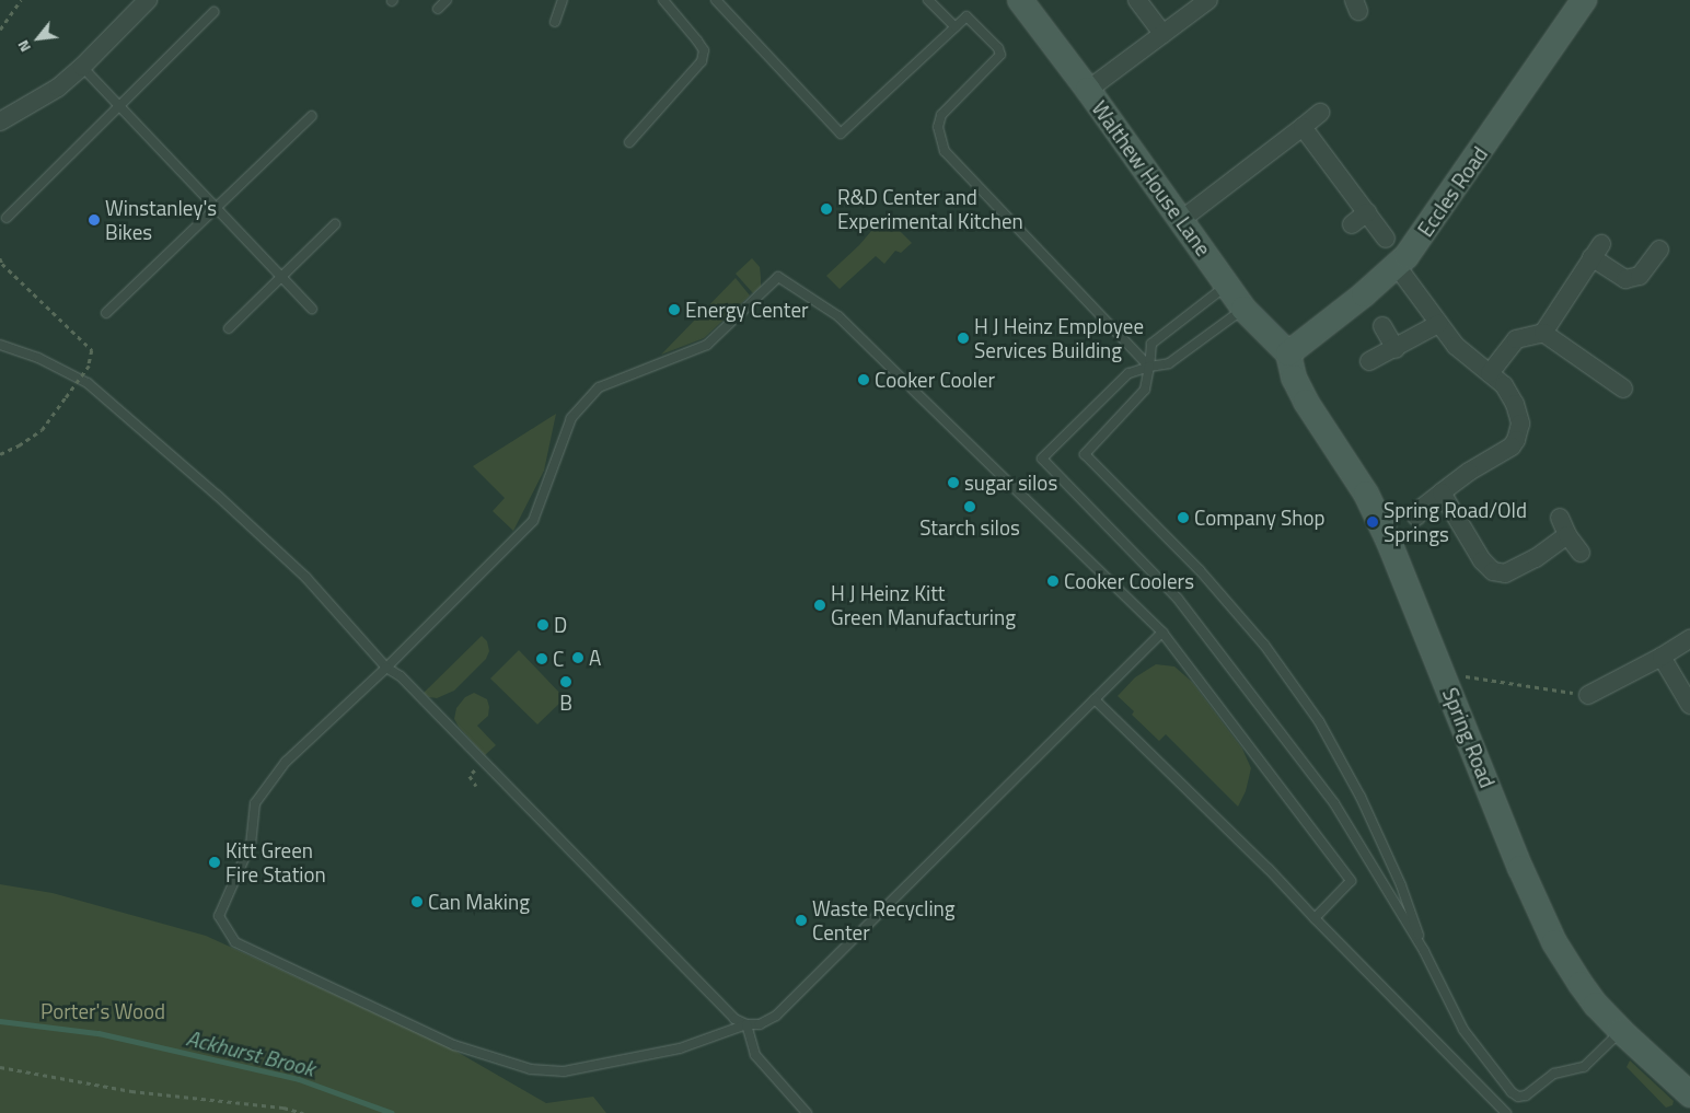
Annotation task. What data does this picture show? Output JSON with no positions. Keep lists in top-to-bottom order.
{
  "streets": {
    "street": ["Walthew House Lane", "Eccles Road", "Spring Road"]
  },
  "crossings": [
    ["Walthew House Lane", "Eccles Road"],
    ["Walthew House Lane", "Spring Road"],
    ["Eccles Road", "Spring Road"]
  ],
  "water": ["Ackhurst Brook"],
  "parks": ["Porter's Wood"],
  "places": [
    "R&D Center and Experimental Kitchen",
    "Winstanley's Bikes",
    "Energy Center",
    "H J Heinz Employee Services Building",
    "Cooker Cooler",
    "sugar silos",
    "Starch silos",
    "Company Shop",
    "Spring Road/Old Springs",
    "Cooker Coolers",
    "H J Heinz Kitt Green Manufacturing",
    "D",
    "A",
    "C",
    "B",
    "Kitt Green Fire Station",
    "Can Making",
    "Waste Recycling Center"
  ],
  "north": "bottom left"
}
